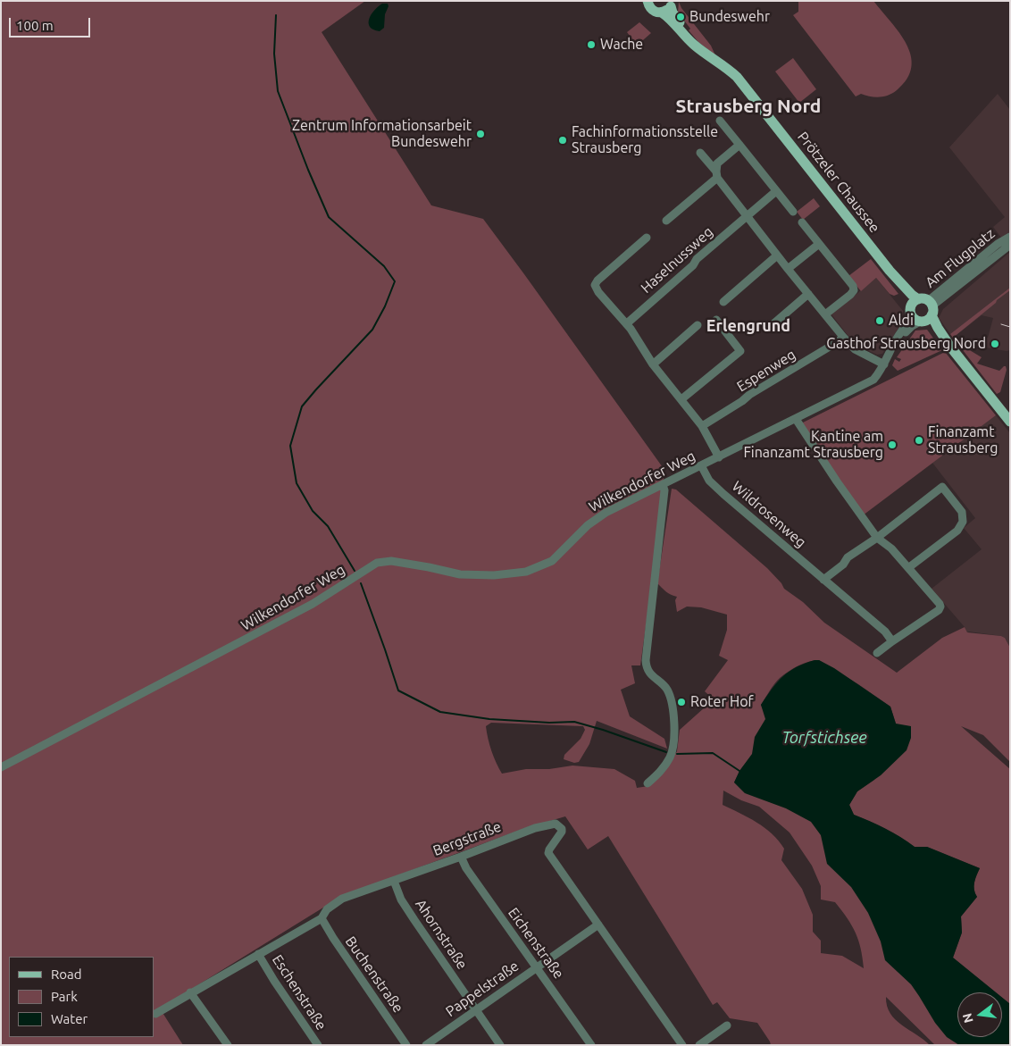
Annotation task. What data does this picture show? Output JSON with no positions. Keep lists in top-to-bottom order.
{
  "streets": {
    "main road": ["Prötzeler Chaussee"],
    "street": [
      "Am Flugplatz",
      "Haselnussweg",
      "Espenweg",
      "Wilkendorfer Weg",
      "Wildrosenweg",
      "Bergstraße",
      "Ahornstraße",
      "Eichenstraße",
      "Buchenstraße",
      "Pappelstraße",
      "Eschenstraße"
    ]
  },
  "crossings": [
    ["Prötzeler Chaussee", "Am Flugplatz"],
    ["Prötzeler Chaussee", "Wilkendorfer Weg"],
    ["Am Flugplatz", "Wilkendorfer Weg"],
    ["Wilkendorfer Weg", "Wildrosenweg"],
    ["Bergstraße", "Ahornstraße"],
    ["Bergstraße", "Eichenstraße"],
    ["Bergstraße", "Buchenstraße"],
    ["Bergstraße", "Pappelstraße"],
    ["Bergstraße", "Eschenstraße"],
    ["Ahornstraße", "Pappelstraße"],
    ["Eichenstraße", "Pappelstraße"]
  ],
  "districts": ["Strausberg Nord", "Erlengrund"],
  "water": ["Torfstichsee"],
  "places": [
    "Bundeswehr",
    "Wache",
    "Zentrum Informationsarbeit Bundeswehr",
    "Fachinformationsstelle Strausberg",
    "Aldi",
    "Gasthof Strausberg Nord",
    "Finanzamt Strausberg",
    "Kantine am Finanzamt Strausberg",
    "Roter Hof"
  ],
  "legend": ["Road", "Park", "Water"],
  "scale_bar": "100 m",
  "north": "left"
}
